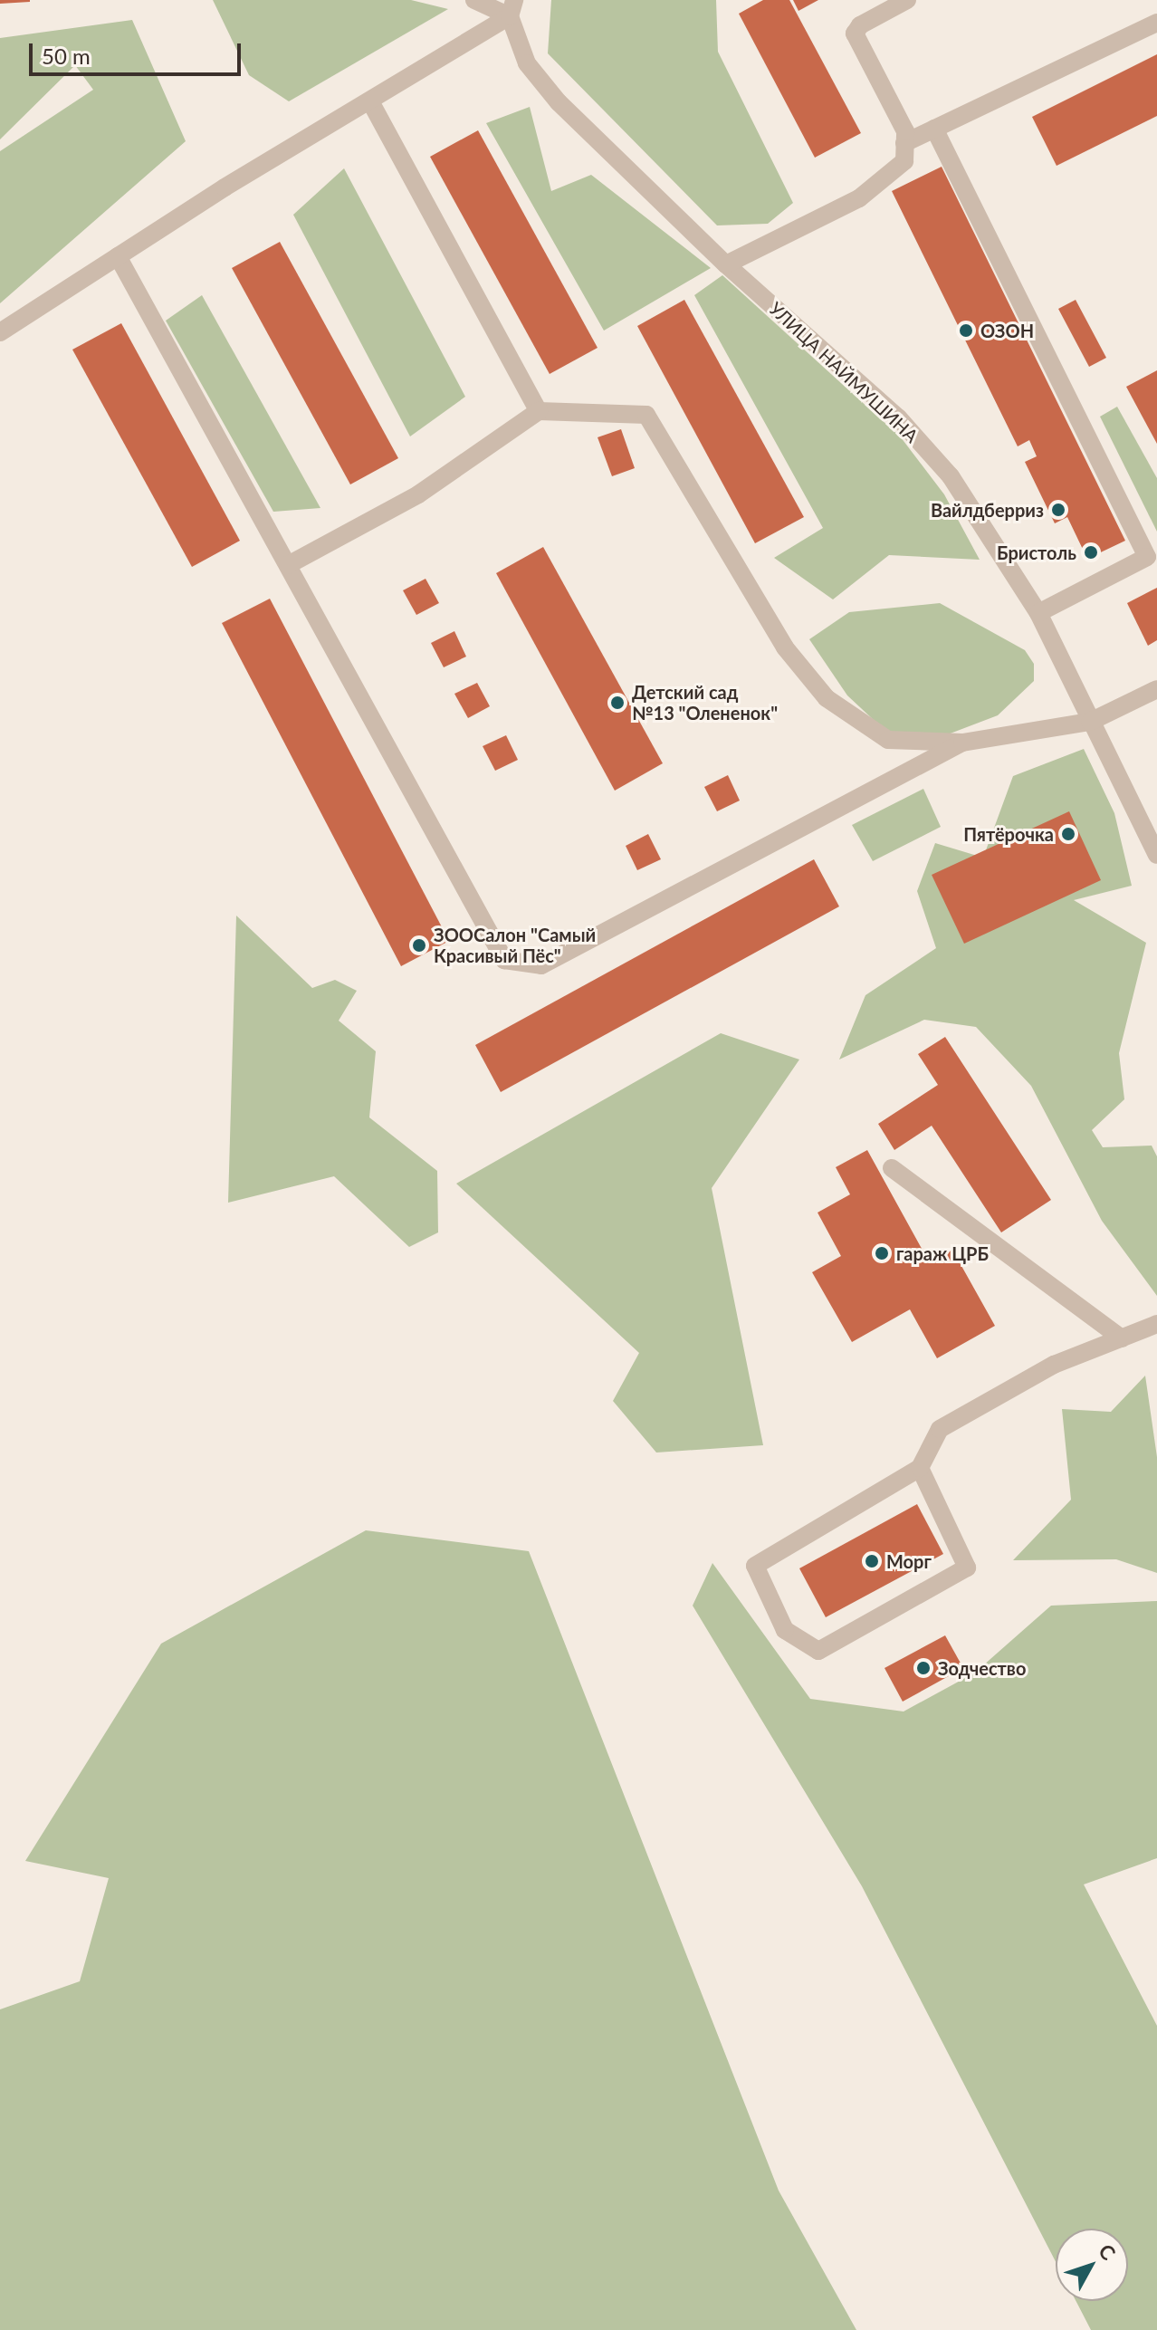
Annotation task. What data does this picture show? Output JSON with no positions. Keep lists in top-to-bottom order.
{
  "streets": {
    "street": ["УЛИЦА НАЙМУШИНА"]
  },
  "places": [
    "ОЗОН",
    "Вайлдберриз",
    "Бристоль",
    "Детский сад №13 \"Олененок\"",
    "Пятёрочка",
    "ЗООСалон \"Самый Красивый Пёс\"",
    "гараж ЦРБ",
    "Морг",
    "Зодчество"
  ],
  "scale_bar": "50 m",
  "north": "top right"
}
